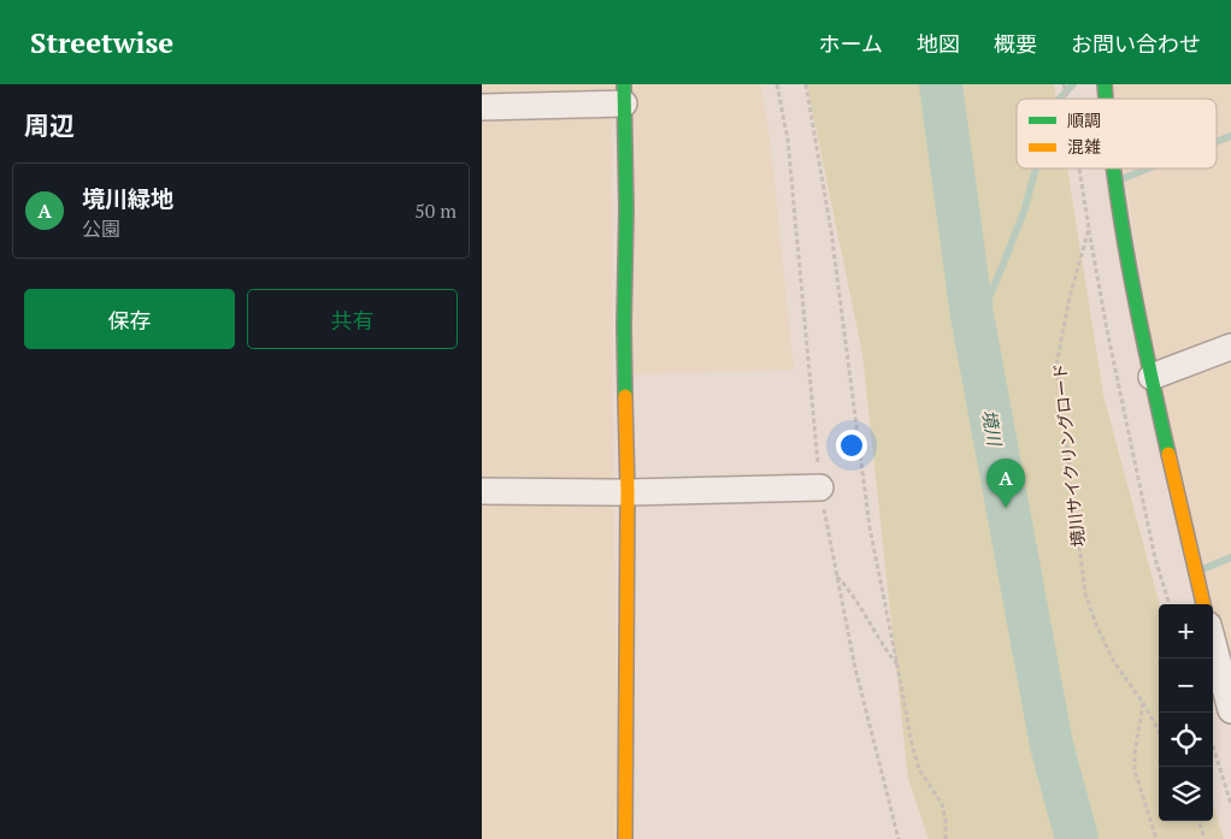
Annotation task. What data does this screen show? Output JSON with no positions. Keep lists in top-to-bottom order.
{
  "streets": {
    "path": ["境川サイクリングロード"]
  },
  "water": ["境川"],
  "legend": ["順調", "混雑"],
  "page": {
    "header": "Streetwise",
    "nav": [
      "ホーム",
      "地図",
      "概要",
      "お問い合わせ"
    ],
    "heading": "周辺",
    "list": [
      {
        "mark": "A",
        "name": "境川緑地",
        "note": "公園",
        "value": "50 m"
      }
    ],
    "buttons": ["保存", "共有"],
    "pins": "A",
    "map_buttons": ["+", "−"]
  }
}
